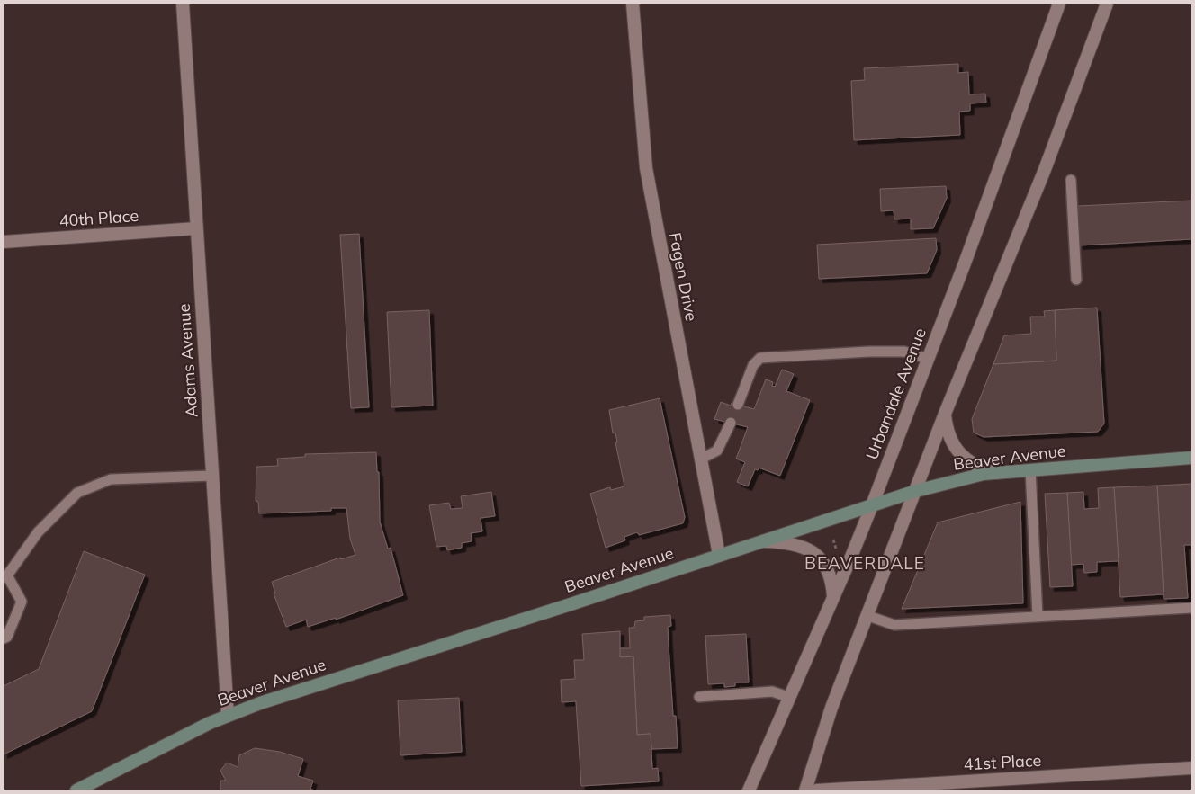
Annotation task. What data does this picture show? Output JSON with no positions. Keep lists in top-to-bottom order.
{
  "streets": {
    "main road": ["Beaver Avenue"],
    "street": [
      "40th Place",
      "Fagen Drive",
      "Adams Avenue",
      "Urbandale Avenue",
      "41st Place"
    ]
  },
  "crossings": [
    ["40th Place", "Adams Avenue"],
    ["Fagen Drive", "Beaver Avenue"],
    ["Adams Avenue", "Beaver Avenue"],
    ["Urbandale Avenue", "Beaver Avenue"]
  ],
  "districts": ["BEAVERDALE"]
}
